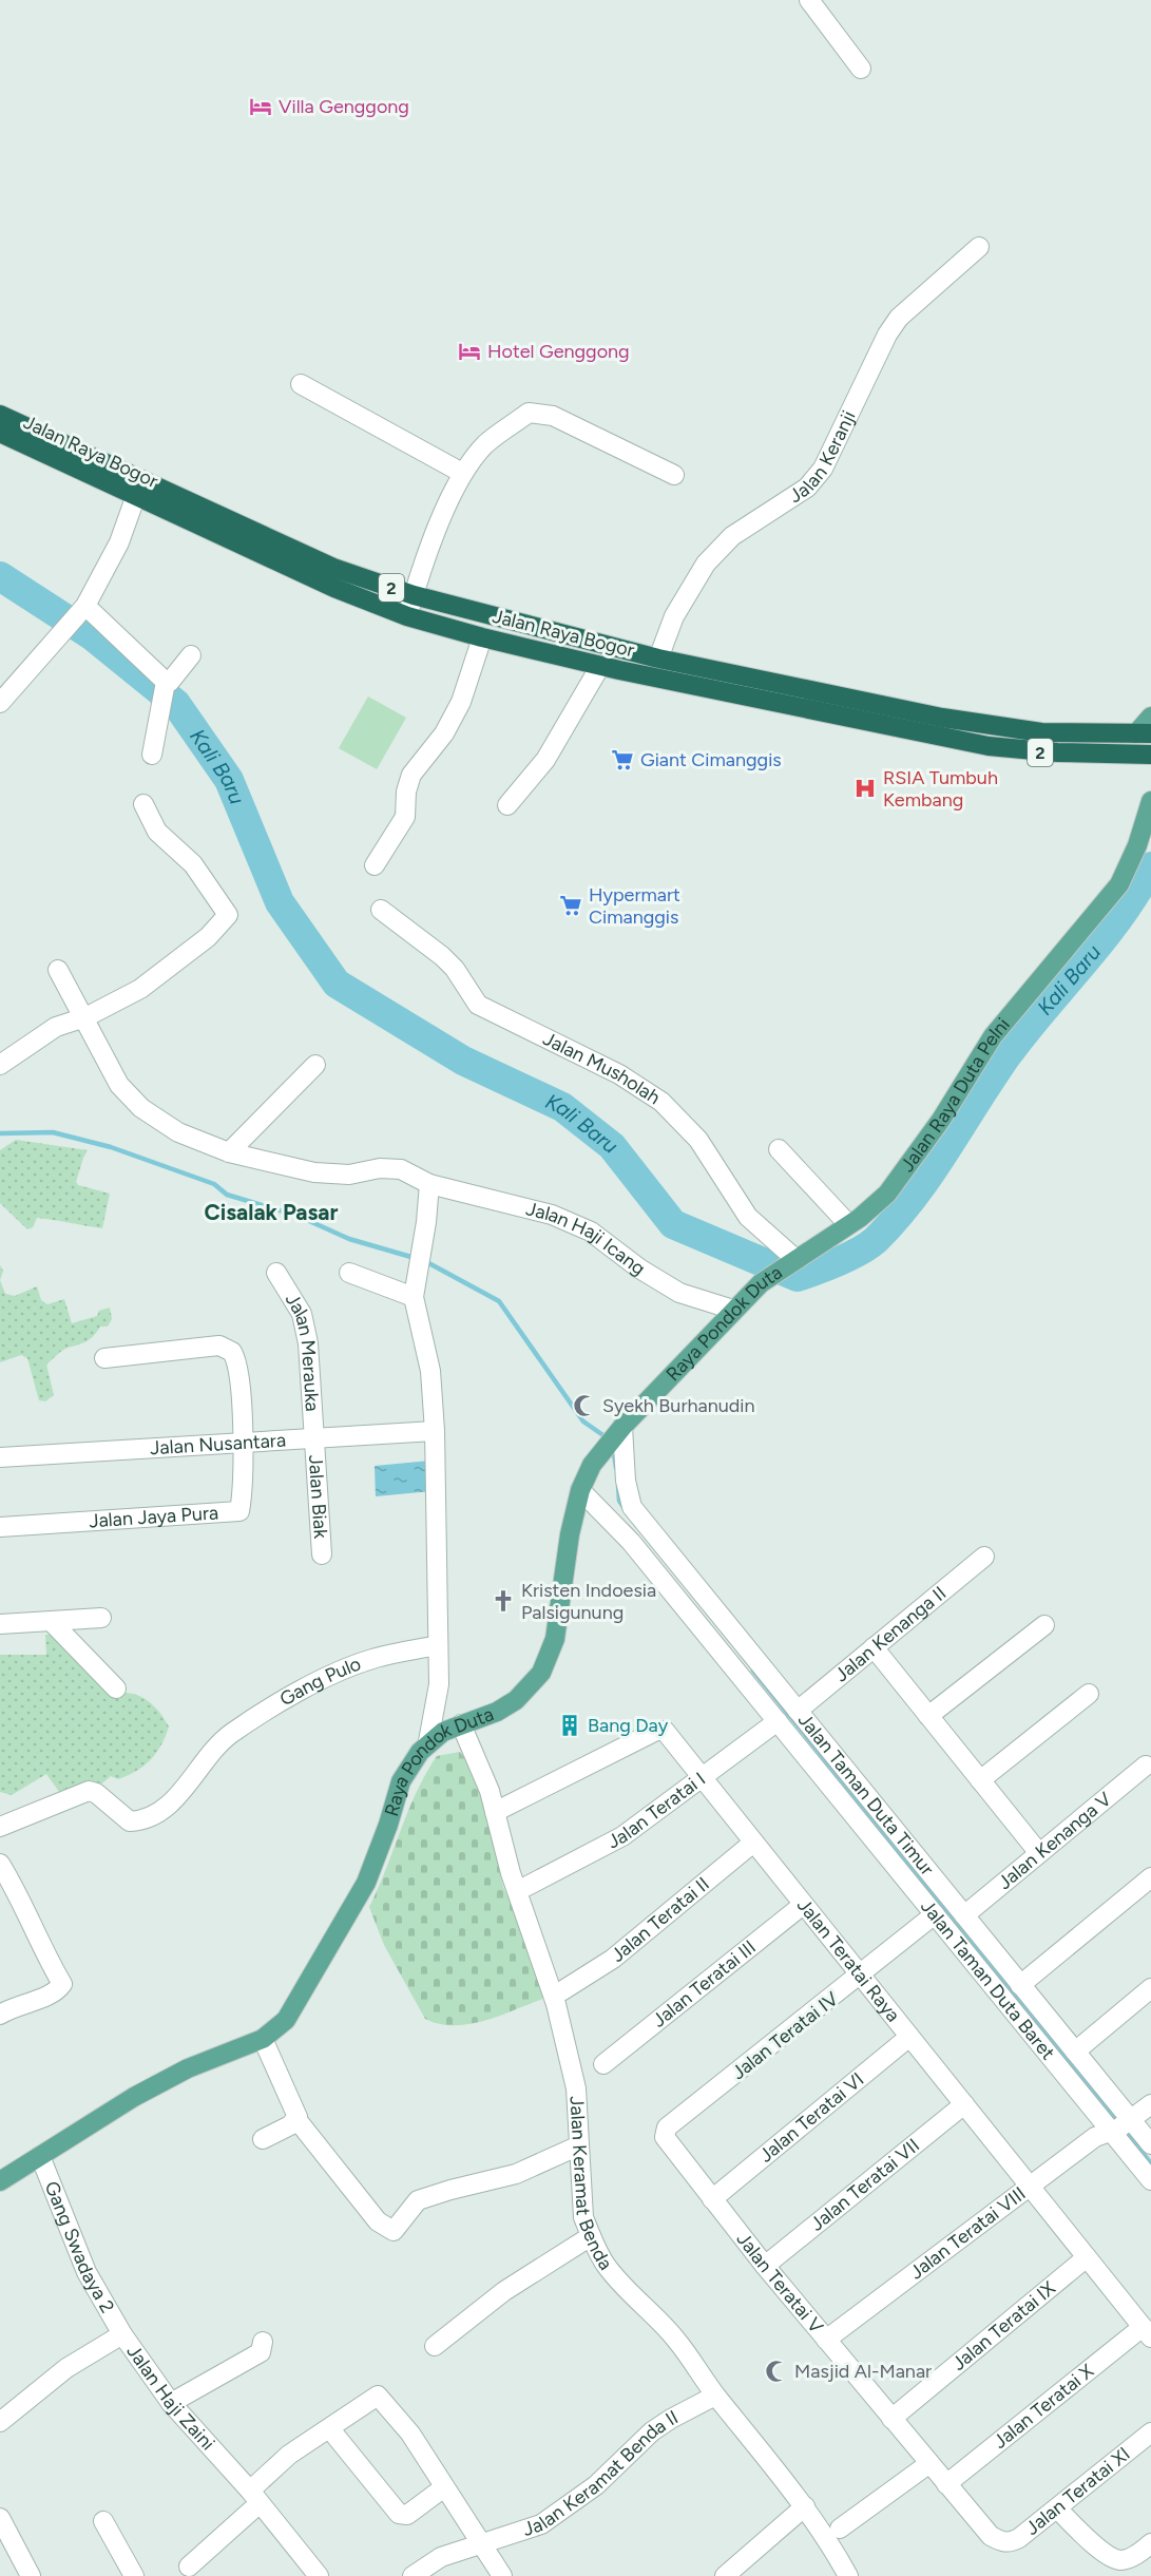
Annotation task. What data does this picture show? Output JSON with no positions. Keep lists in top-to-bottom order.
{
  "streets": {
    "highway": ["Jalan Raya Bogor", "2"],
    "main road": ["Jalan Raya Duta Pelni", "Raya Pondok Duta"],
    "street": [
      "Jalan Keranji",
      "Jalan Musholah",
      "Jalan Haji Icang",
      "Jalan Merauka",
      "Jalan Nusantara",
      "Jalan Biak",
      "Jalan Jaya Pura",
      "Jalan Kenanga II",
      "Gang Pulo",
      "Jalan Taman Duta Timur",
      "Jalan Teratai I",
      "Jalan Kenanga V",
      "Jalan Teratai II",
      "Jalan Teratai Raya",
      "Jalan Taman Duta Baret",
      "Jalan Teratai III",
      "Jalan Teratai IV",
      "Jalan Teratai VI",
      "Jalan Keramat Benda",
      "Jalan Teratai VII",
      "Jalan Teratai VIII",
      "Gang Swadaya 2",
      "Jalan Teratai V",
      "Jalan Teratai IX",
      "Jalan Haji Zaini",
      "Jalan Teratai X",
      "Jalan Keramat Benda II",
      "Jalan Teratai XI"
    ]
  },
  "crossings": [
    ["Jalan Raya Bogor", "Jalan Keranji"],
    ["Jalan Musholah", "Jalan Raya Duta Pelni"],
    ["Jalan Musholah", "Raya Pondok Duta"],
    ["Jalan Raya Duta Pelni", "Raya Pondok Duta"],
    ["Jalan Haji Icang", "Raya Pondok Duta"],
    ["Raya Pondok Duta", "Jalan Taman Duta Timur"],
    ["Raya Pondok Duta", "Jalan Taman Duta Baret"],
    ["Raya Pondok Duta", "Jalan Keramat Benda"],
    ["Raya Pondok Duta", "Gang Swadaya 2"],
    ["Jalan Merauka", "Jalan Nusantara"],
    ["Jalan Merauka", "Jalan Biak"],
    ["Jalan Nusantara", "Jalan Biak"],
    ["Jalan Nusantara", "Jalan Jaya Pura"],
    ["Jalan Kenanga II", "Jalan Taman Duta Timur"],
    ["Jalan Taman Duta Timur", "Jalan Kenanga V"],
    ["Jalan Taman Duta Timur", "Jalan Taman Duta Baret"],
    ["Jalan Taman Duta Timur", "Jalan Teratai VIII"],
    ["Jalan Teratai I", "Jalan Teratai Raya"],
    ["Jalan Teratai I", "Jalan Taman Duta Baret"],
    ["Jalan Teratai II", "Jalan Teratai Raya"],
    ["Jalan Teratai Raya", "Jalan Teratai III"],
    ["Jalan Teratai Raya", "Jalan Teratai IV"],
    ["Jalan Teratai Raya", "Jalan Teratai VI"],
    ["Jalan Teratai Raya", "Jalan Keramat Benda"],
    ["Jalan Teratai Raya", "Jalan Teratai VII"],
    ["Jalan Teratai Raya", "Jalan Teratai VIII"],
    ["Jalan Teratai Raya", "Jalan Teratai IX"],
    ["Jalan Teratai Raya", "Jalan Teratai X"],
    ["Jalan Taman Duta Baret", "Jalan Teratai IV"],
    ["Jalan Taman Duta Baret", "Jalan Teratai VIII"],
    ["Jalan Teratai IV", "Jalan Teratai V"],
    ["Jalan Teratai VI", "Jalan Teratai V"],
    ["Jalan Keramat Benda", "Jalan Keramat Benda II"],
    ["Jalan Teratai VII", "Jalan Teratai V"],
    ["Jalan Teratai VIII", "Jalan Teratai V"],
    ["Gang Swadaya 2", "Jalan Haji Zaini"],
    ["Jalan Teratai V", "Jalan Teratai IX"],
    ["Jalan Teratai V", "Jalan Teratai X"],
    ["Jalan Teratai V", "Jalan Teratai XI"]
  ],
  "districts": ["Cisalak Pasar"],
  "water": ["Kali Baru"],
  "places": {
    "hotel": ["Villa Genggong", "Hotel Genggong"],
    "supermarket": ["Giant Cimanggis", "Hypermart Cimanggis"],
    "hospital": ["RSIA Tumbuh Kembang"],
    "mosque": ["Syekh Burhanudin", "Masjid Al-Manar"],
    "church": ["Kristen Indoesia Palsigunung"],
    "building": ["Bang Day"]
  }
}
